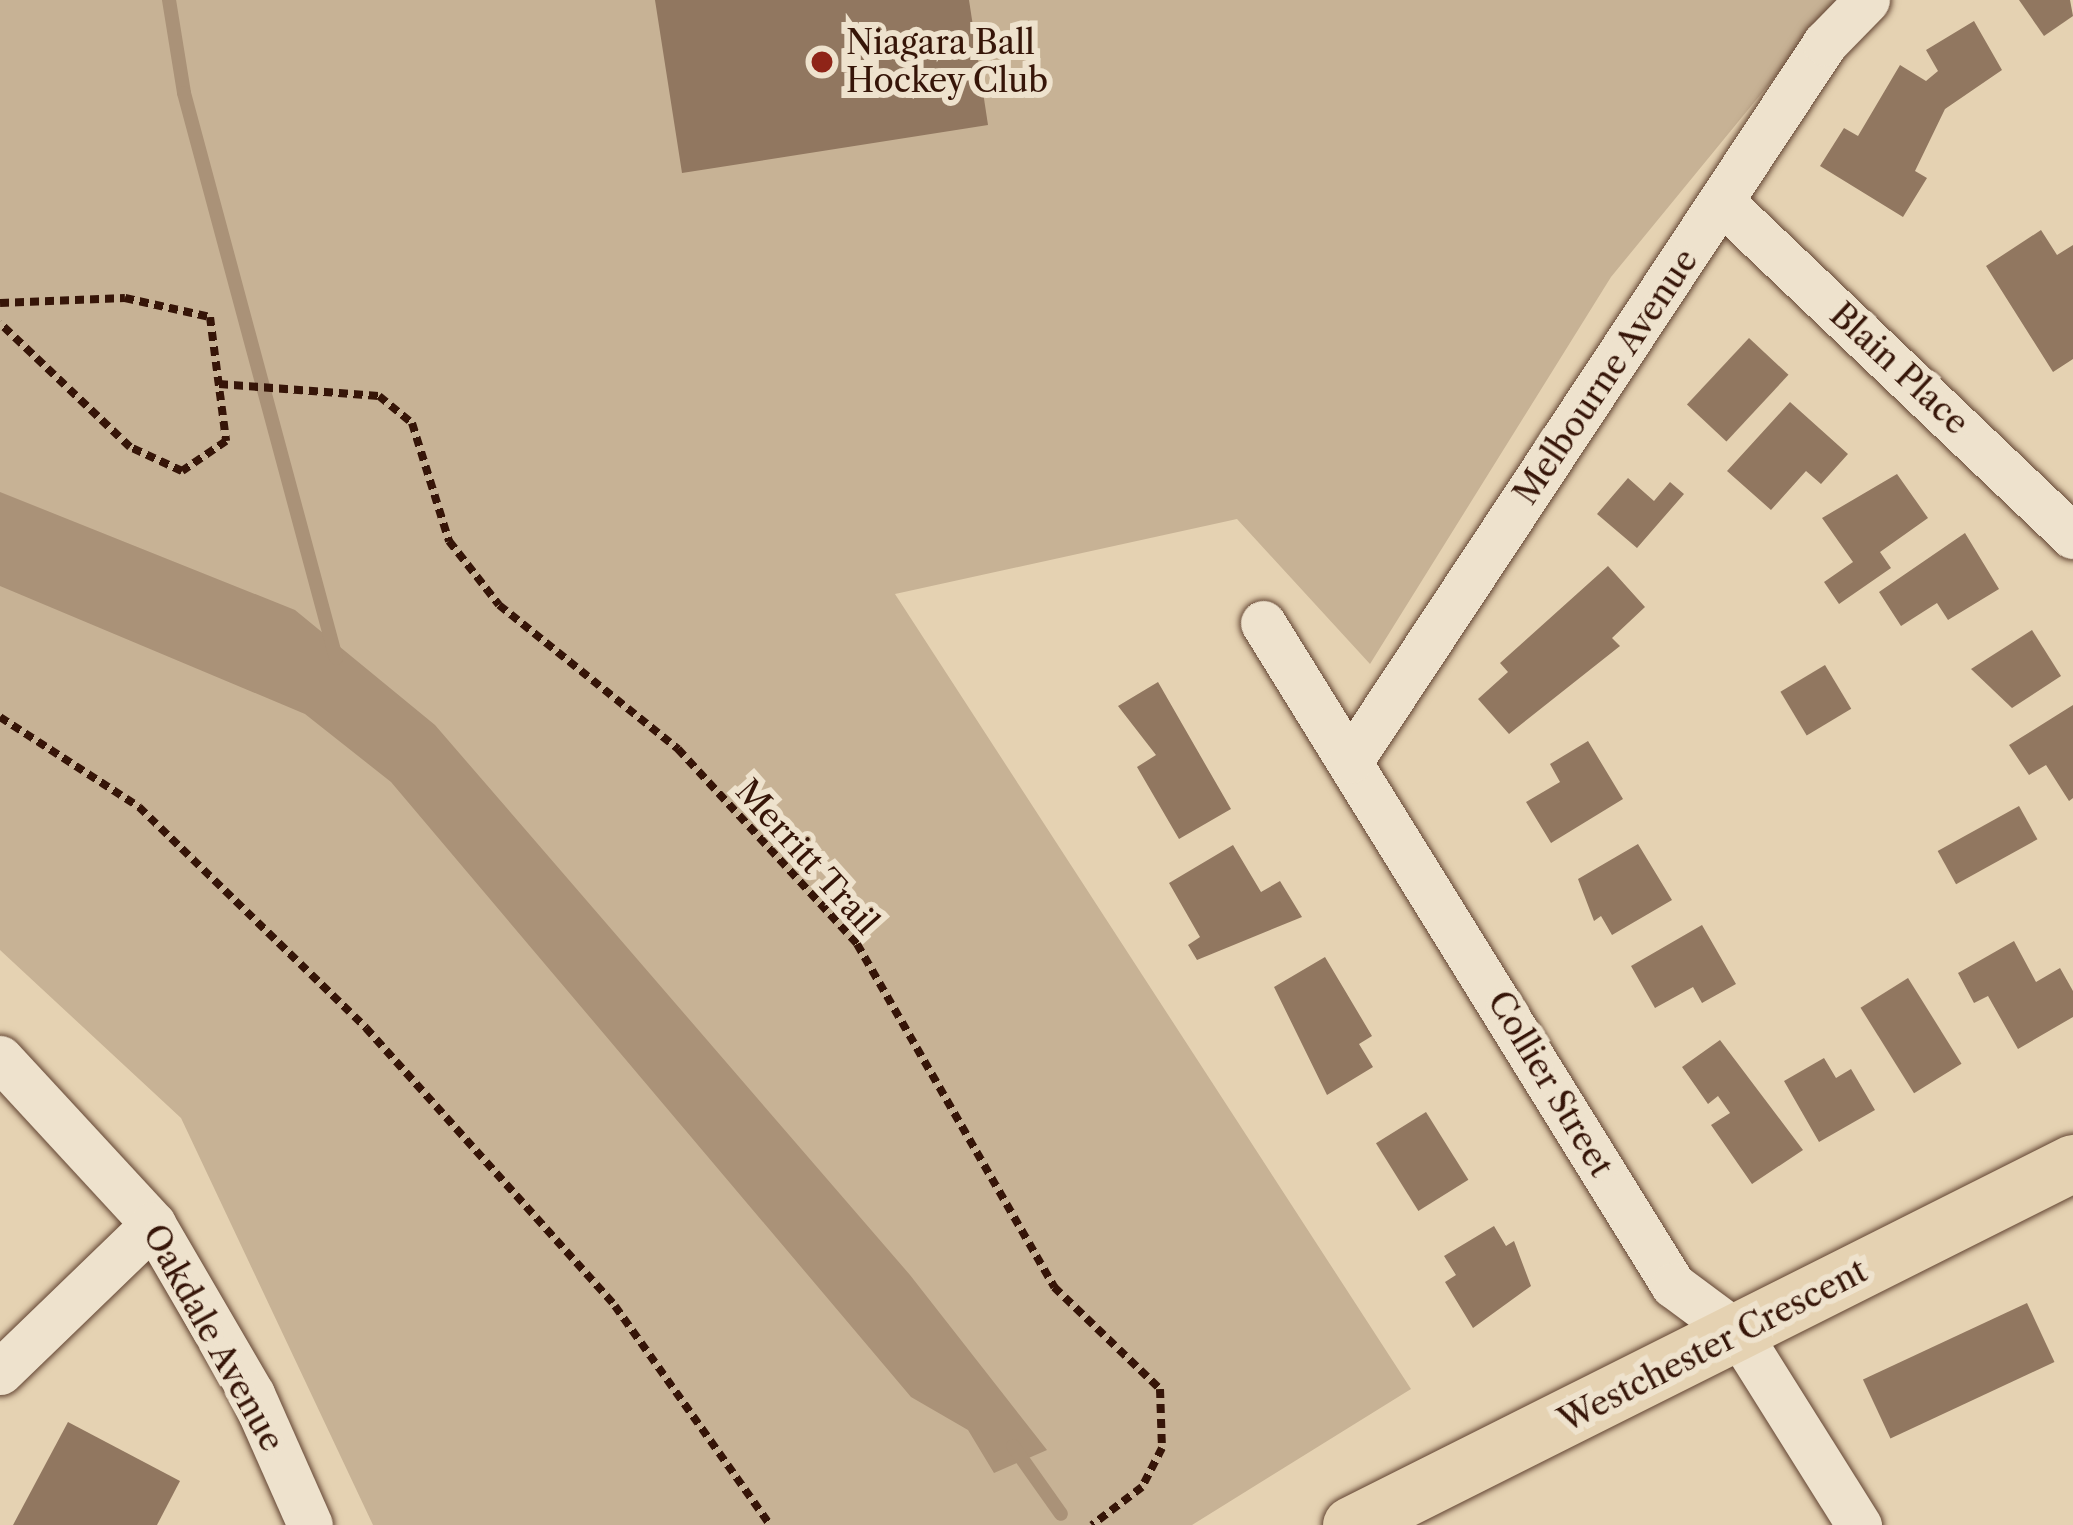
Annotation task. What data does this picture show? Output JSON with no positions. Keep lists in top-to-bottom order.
{
  "streets": {
    "main road": ["Westchester Crescent"],
    "street": [
      "Blain Place",
      "Melbourne Avenue",
      "Collier Street",
      "Oakdale Avenue"
    ],
    "path": ["Merritt Trail"]
  },
  "crossings": [
    ["Blain Place", "Melbourne Avenue"],
    ["Melbourne Avenue", "Collier Street"],
    ["Collier Street", "Westchester Crescent"]
  ],
  "places": ["Niagara Ball Hockey Club"]
}
